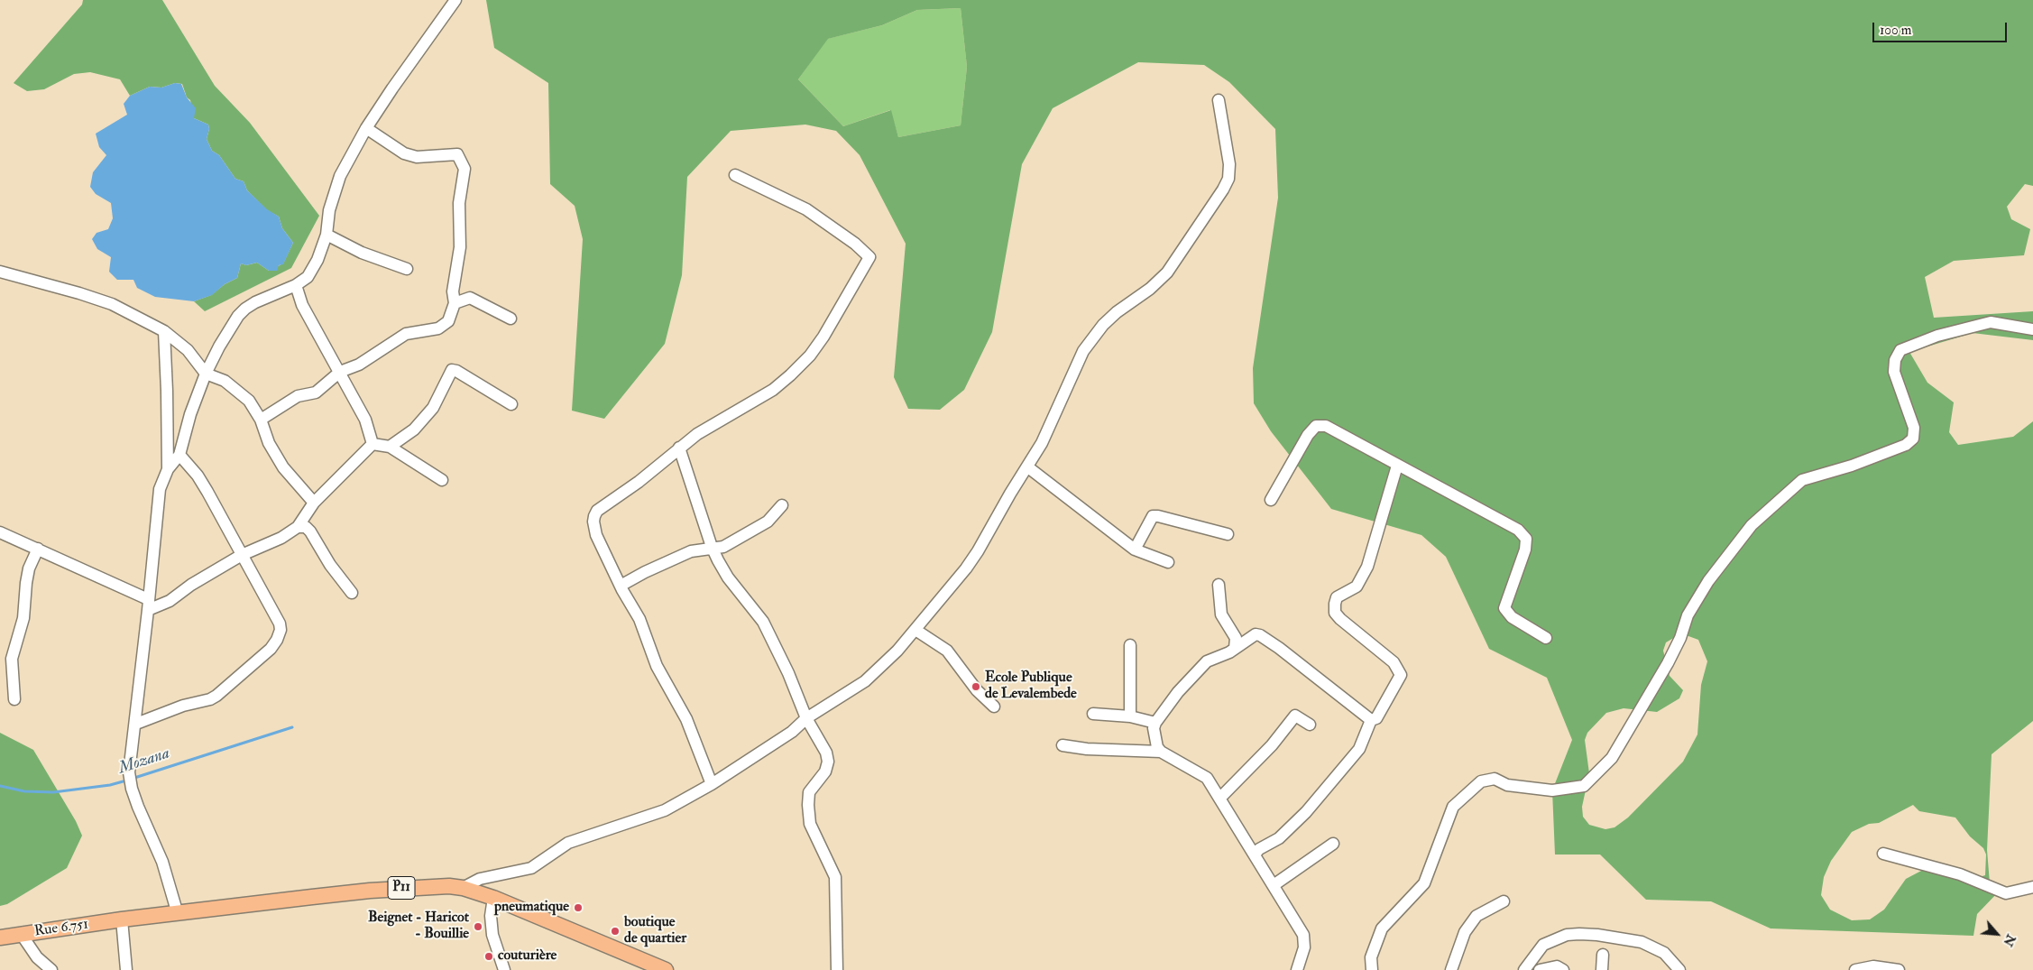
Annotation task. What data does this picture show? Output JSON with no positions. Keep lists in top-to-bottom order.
{
  "streets": {
    "main road": ["P11", "Rue 6.751"]
  },
  "crossings": [
    ["P11", "Rue 6.751"]
  ],
  "water": ["Mozana"],
  "places": [
    "Ecole Publique de Levalembede",
    "pneumatique",
    "Beignet - Haricot - Bouillie",
    "boutique de quartier",
    "couturière"
  ],
  "scale_bar": "100 m",
  "north": "bottom right"
}
